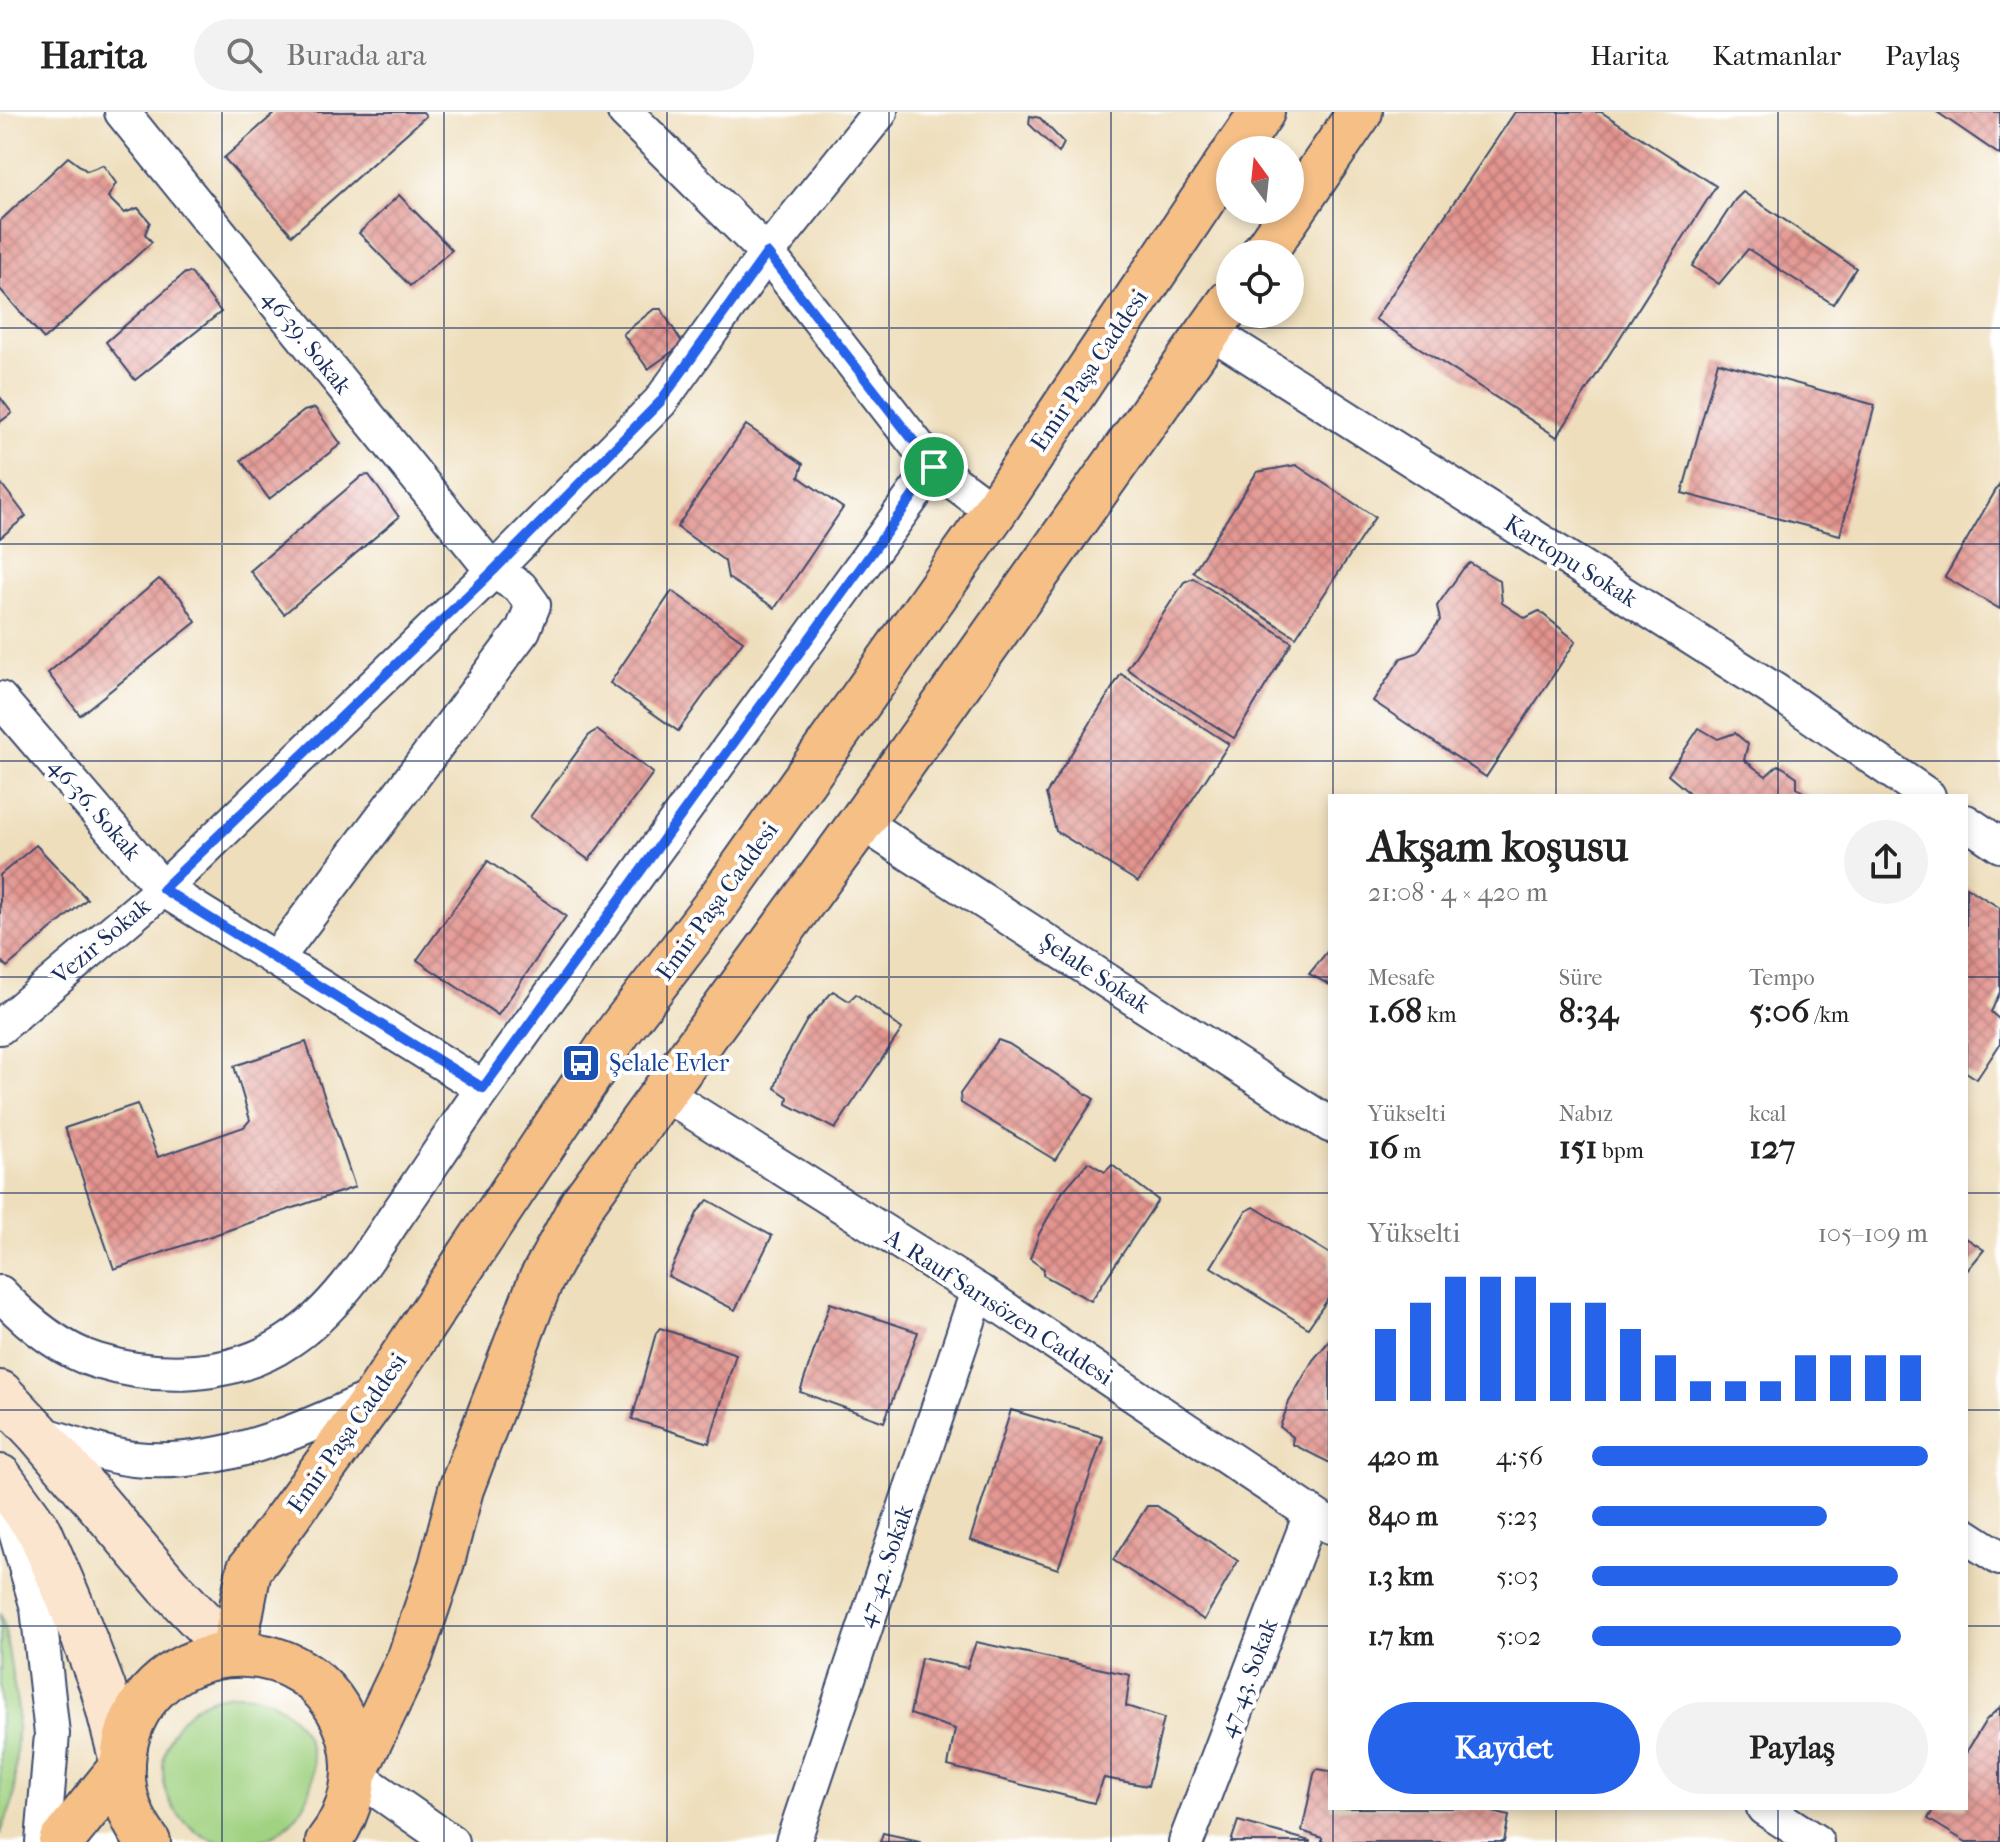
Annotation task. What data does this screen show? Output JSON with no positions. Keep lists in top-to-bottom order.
{
  "streets": {
    "main road": ["Emir Paşa Caddesi"],
    "street": [
      "46-39. Sokak",
      "Kartopu Sokak",
      "46-36. Sokak",
      "Vezir Sokak",
      "Şelale Sokak",
      "A. Rauf Sarısözen Caddesi",
      "47-42. Sokak",
      "47-43. Sokak"
    ]
  },
  "crossings": [
    ["46-39. Sokak", "46-36. Sokak"],
    ["46-39. Sokak", "Vezir Sokak"],
    ["46-36. Sokak", "Vezir Sokak"],
    ["A. Rauf Sarısözen Caddesi", "47-42. Sokak"],
    ["A. Rauf Sarısözen Caddesi", "47-43. Sokak"]
  ],
  "places": {
    "bus stop": ["Şelale Evler"]
  },
  "north": "top",
  "page": {
    "header": "Harita",
    "search": "Burada ara",
    "nav": ["Harita", "Katmanlar", "Paylaş"],
    "heading": ["Akşam koşusu", "21:08 · 4 × 420 m"],
    "stats": [
      ["Mesafe", "1.68 km"],
      ["Süre", "8:34"],
      ["Tempo", "5:06 /km"],
      ["Yükselti", "16 m"],
      ["Nabız", "151 bpm"],
      ["kcal", "127"]
    ],
    "chart": ["Yükselti", "105–109 m"],
    "list": [
      {
        "name": "420 m",
        "note": "4:56"
      },
      {
        "name": "840 m",
        "note": "5:23"
      },
      {
        "name": "1.3 km",
        "note": "5:03"
      },
      {
        "name": "1.7 km",
        "note": "5:02"
      }
    ],
    "buttons": ["Kaydet", "Paylaş"]
  }
}
